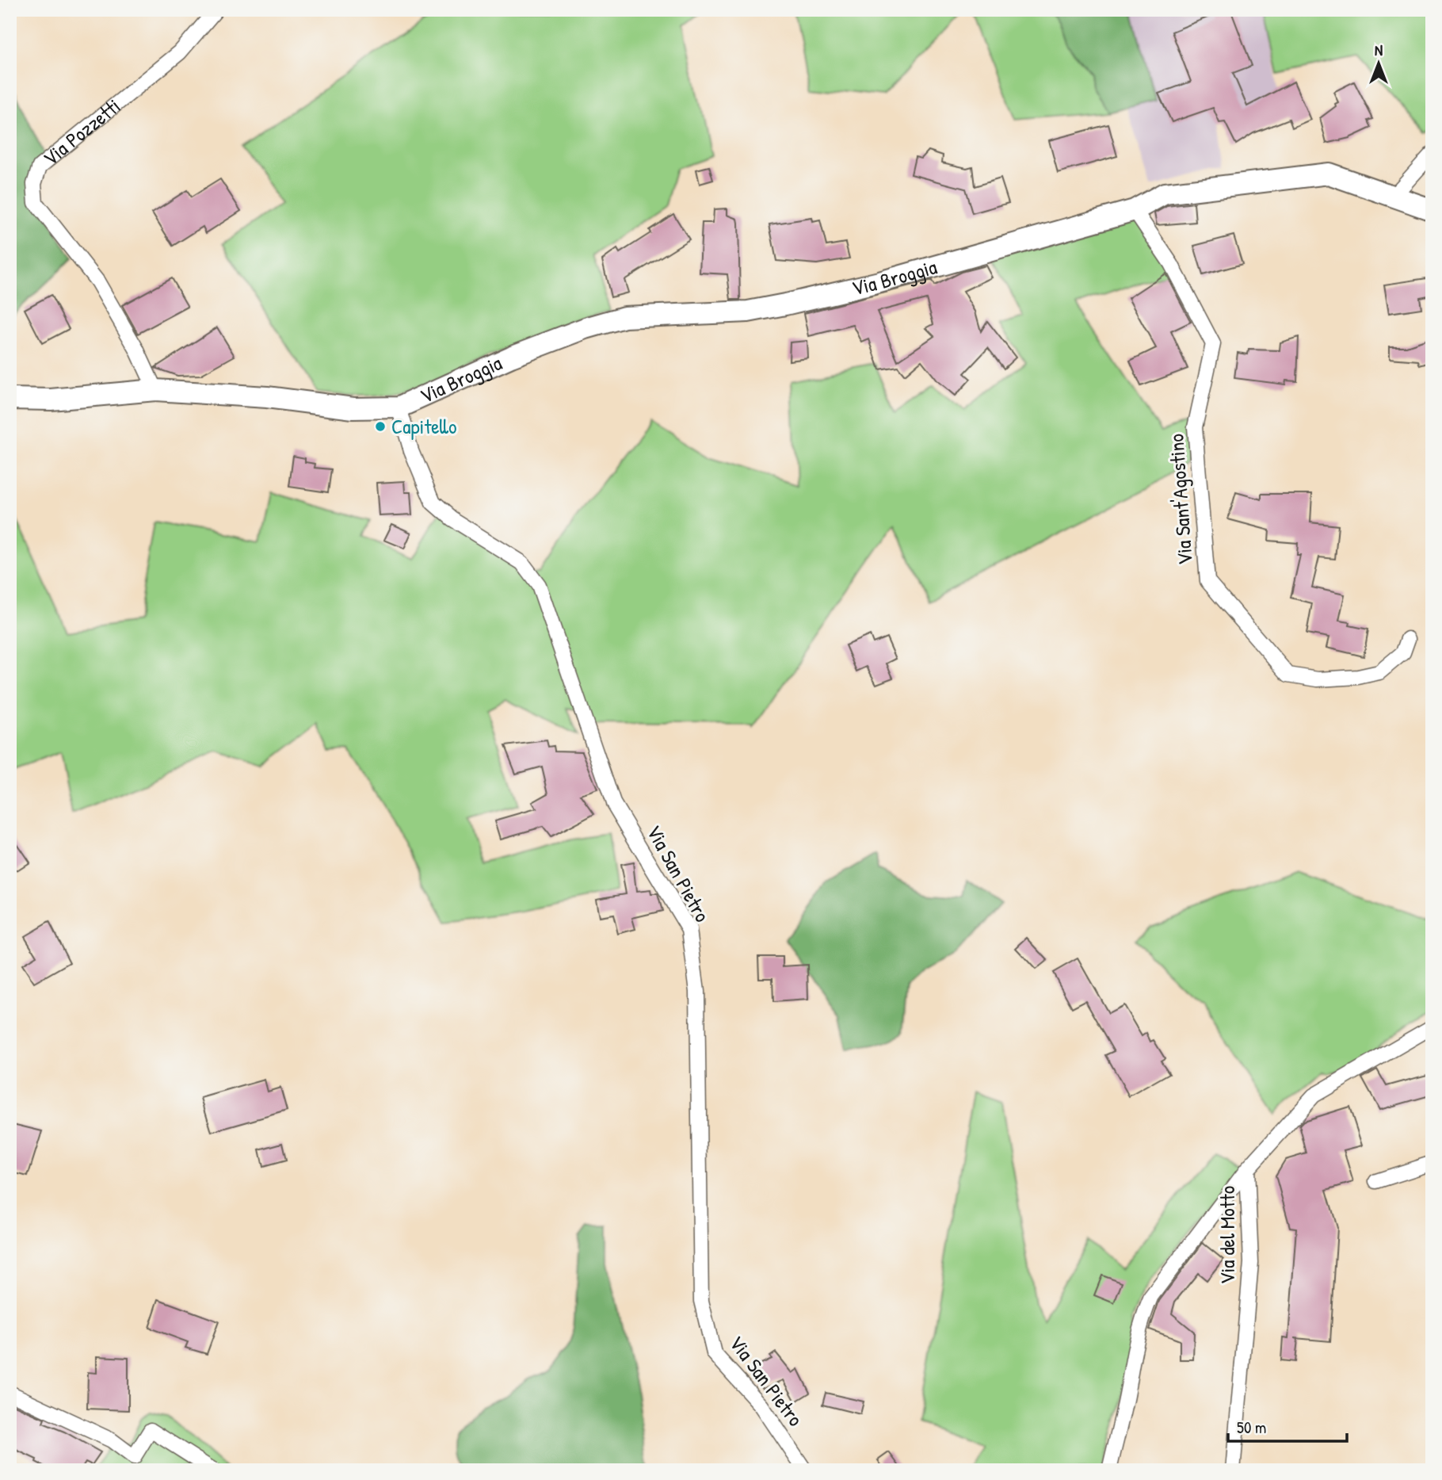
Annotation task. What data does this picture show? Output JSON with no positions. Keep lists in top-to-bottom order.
{
  "streets": {
    "street": [
      "Via Pozzetti",
      "Via Broggia",
      "Via Sant'Agostino",
      "Via San Pietro",
      "Via del Motto"
    ]
  },
  "crossings": [
    ["Via Broggia", "Via Sant'Agostino"],
    ["Via Broggia", "Via San Pietro"]
  ],
  "places": ["Capitello"],
  "scale_bar": "50 m",
  "north": "top"
}
